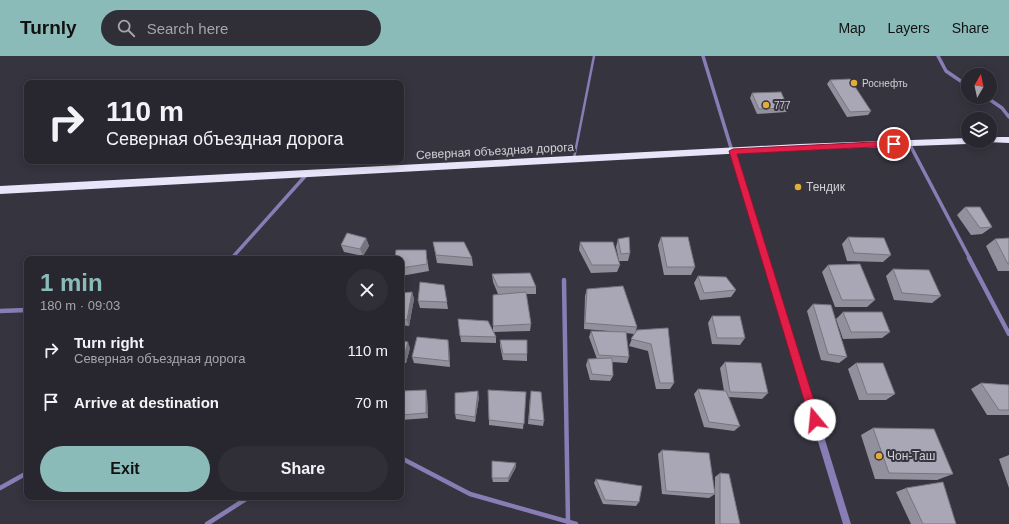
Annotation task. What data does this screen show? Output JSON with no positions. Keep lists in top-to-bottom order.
{
  "streets": {
    "highway": ["Северная объездная дорога"]
  },
  "places": [
    "Роснефть",
    "777",
    "Тендик",
    "Чон-Таш"
  ],
  "north": "top",
  "page": {
    "header": "Turnly",
    "search": "Search here",
    "nav": ["Map", "Layers", "Share"],
    "turn": ["110 m", "Северная объездная дорога"],
    "heading": ["1 min", "180 m · 09:03"],
    "list": [
      {
        "name": "Turn right",
        "note": "Северная объездная дорога",
        "value": "110 m"
      },
      {
        "name": "Arrive at destination",
        "value": "70 m"
      }
    ],
    "buttons": ["Exit", "Share"]
  }
}
